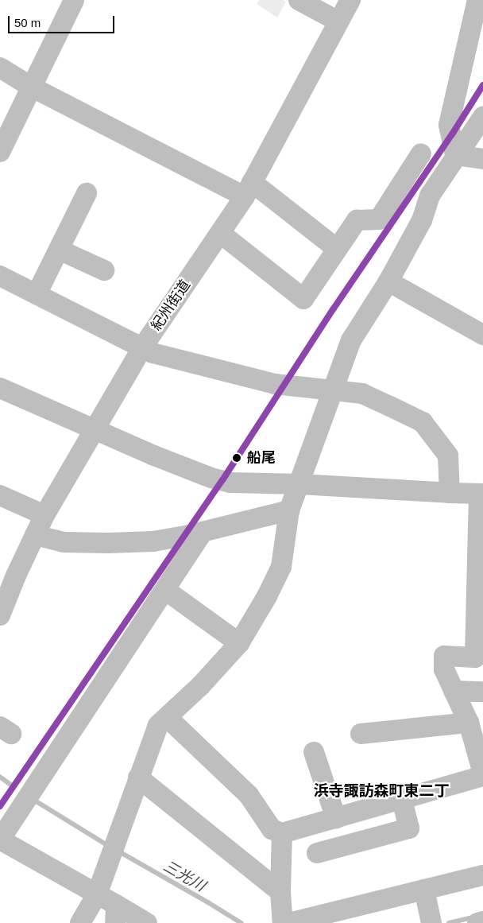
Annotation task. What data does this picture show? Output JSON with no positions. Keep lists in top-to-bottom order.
{
  "streets": {
    "street": ["紀州街道"]
  },
  "districts": ["浜寺諏訪森町東二丁"],
  "water": ["三光川"],
  "places": ["船尾"],
  "scale_bar": "50 m"
}
